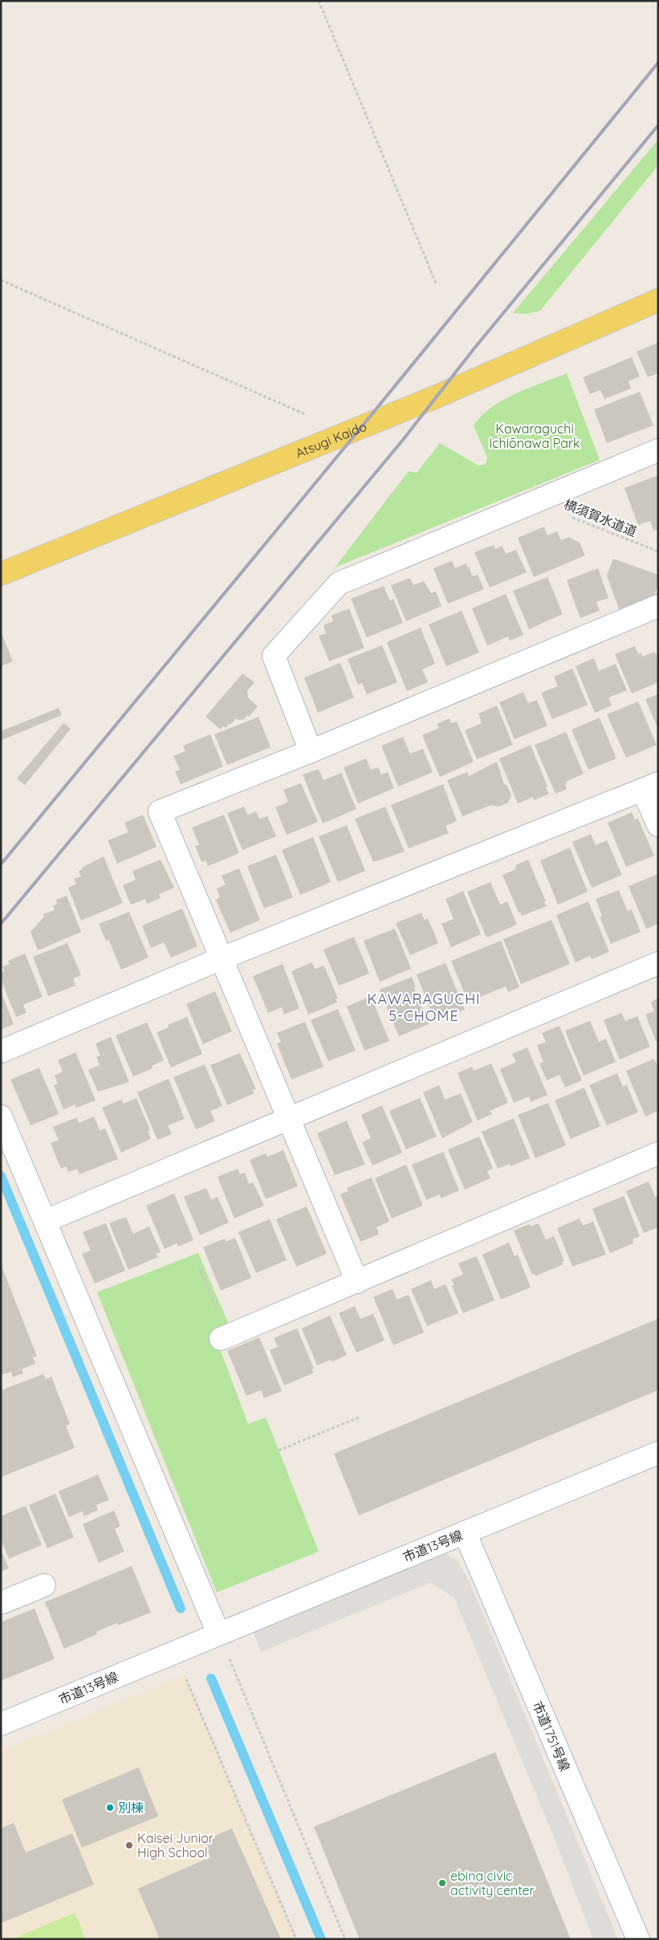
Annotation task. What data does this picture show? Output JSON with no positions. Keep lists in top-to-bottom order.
{
  "streets": {
    "main road": ["Atsugi Kaido"],
    "street": ["市道13号線", "市道1751号線"],
    "path": ["横須賀水道道"]
  },
  "crossings": [
    ["市道13号線", "市道1751号線"]
  ],
  "districts": ["KAWARAGUCHI 5-CHOME"],
  "parks": ["Kawaraguchi Ichiōnawa Park"],
  "places": ["別棟", "Kaisei Junior High School", "ebina civic activity center"]
}
